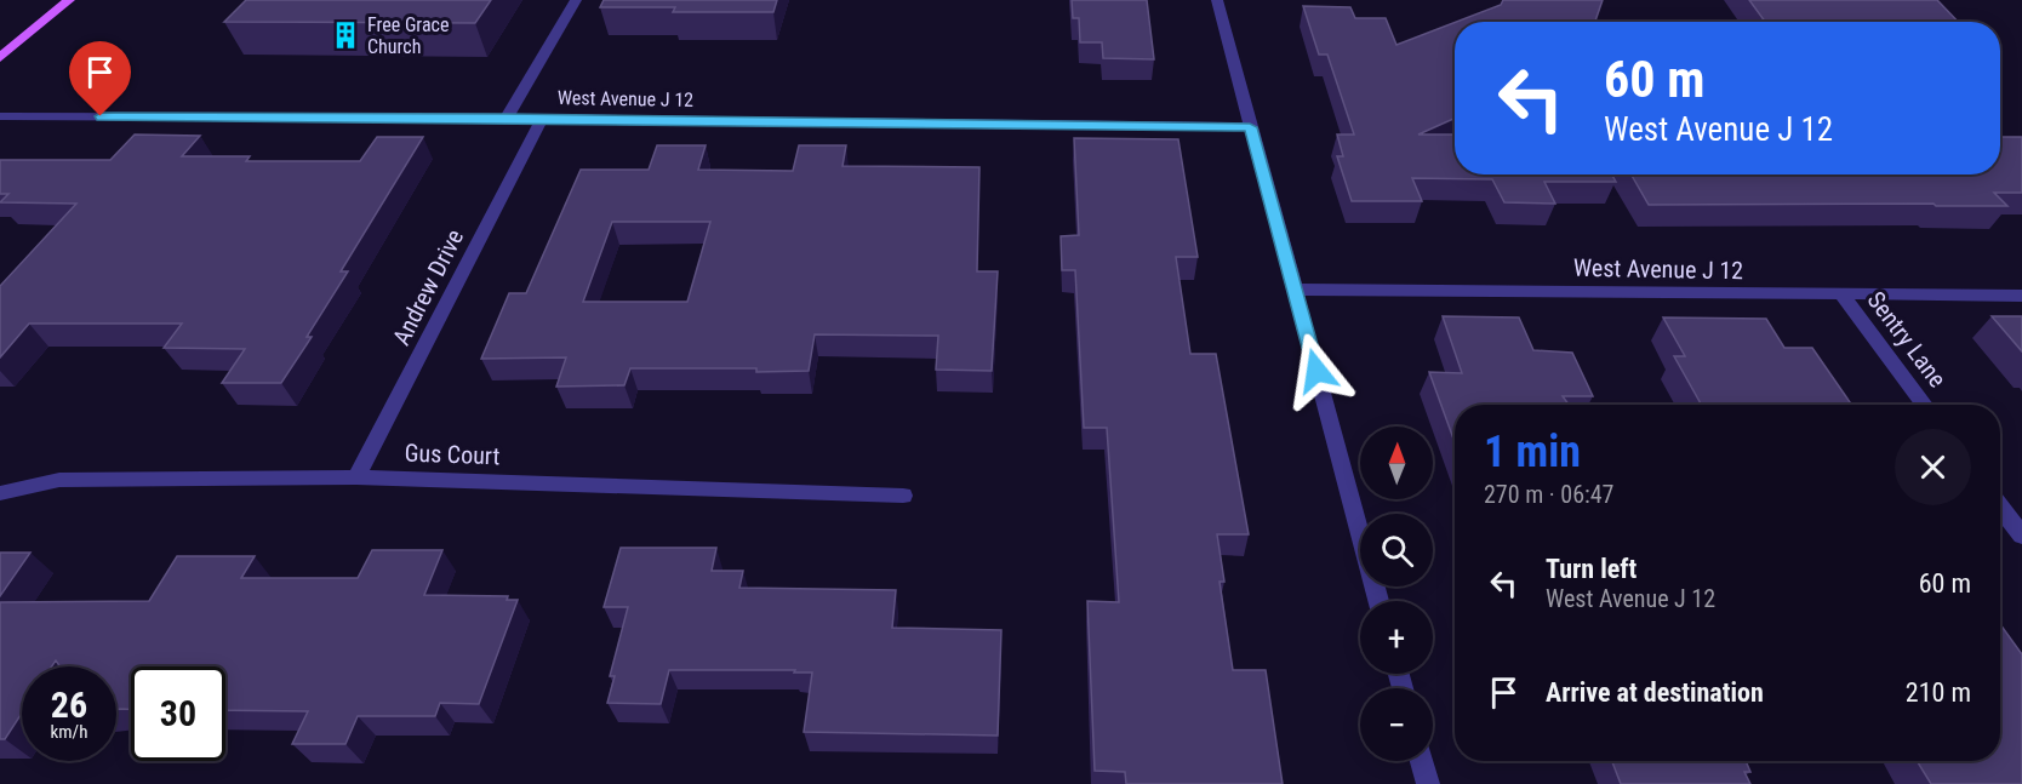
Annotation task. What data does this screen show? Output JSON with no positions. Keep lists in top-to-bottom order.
{
  "streets": {
    "street": [
      "West Avenue J 12",
      "Andrew Drive",
      "Sentry Lane",
      "Gus Court"
    ]
  },
  "crossings": [
    ["West Avenue J 12", "Andrew Drive"],
    ["West Avenue J 12", "Sentry Lane"],
    ["Andrew Drive", "Gus Court"]
  ],
  "places": {
    "building": ["Free Grace Church"]
  },
  "north": "top",
  "page": {
    "turn": ["60 m", "West Avenue J 12"],
    "heading": ["1 min", "270 m · 06:47"],
    "map_buttons": ["+", "−"],
    "list": [
      {
        "name": "Turn left",
        "note": "West Avenue J 12",
        "value": "60 m"
      },
      {
        "name": "Arrive at destination",
        "value": "210 m"
      }
    ],
    "speed": "26 km/h",
    "limit": "30"
  }
}
